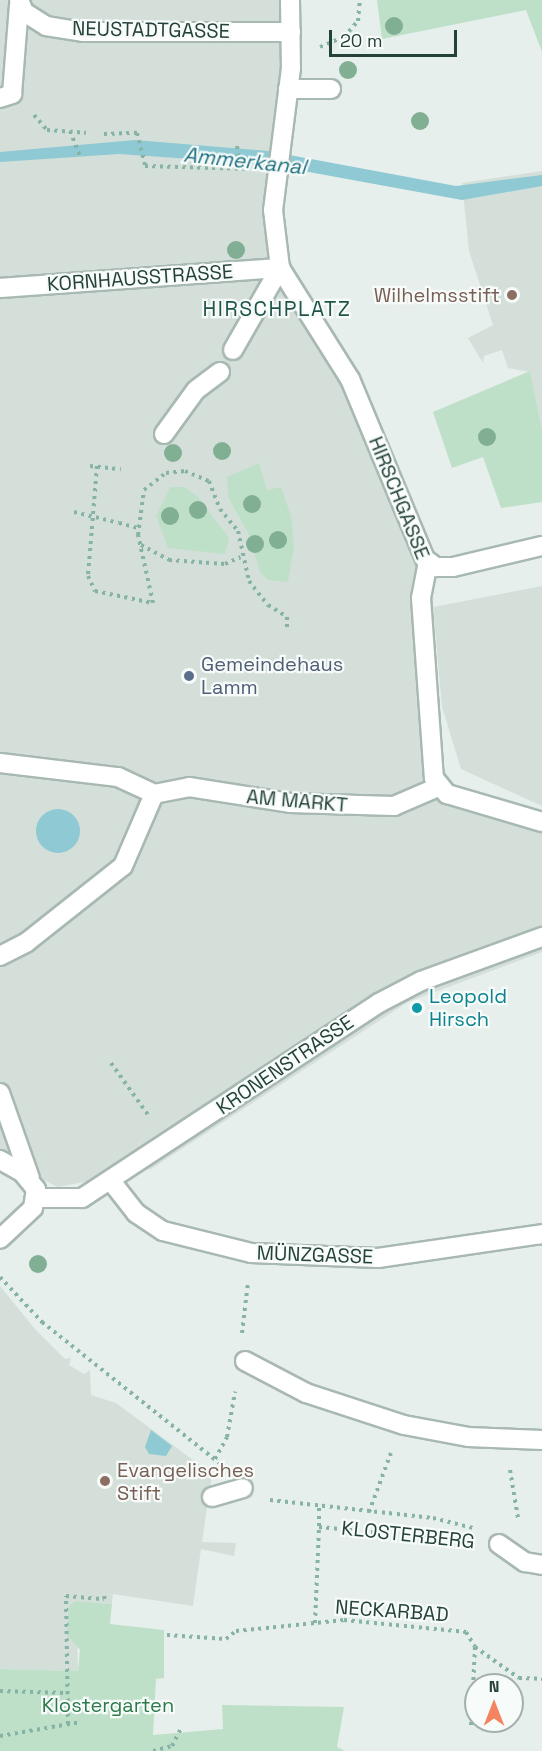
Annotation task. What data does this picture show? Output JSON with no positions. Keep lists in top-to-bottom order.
{
  "streets": {
    "street": [
      "NEUSTADTGASSE",
      "KORNHAUSSTRASSE",
      "HIRSCHGASSE",
      "AM MARKT",
      "KRONENSTRASSE",
      "MÜNZGASSE"
    ],
    "path": ["KLOSTERBERG", "NECKARBAD"]
  },
  "crossings": [
    ["KORNHAUSSTRASSE", "HIRSCHGASSE"],
    ["HIRSCHGASSE", "AM MARKT"],
    ["KRONENSTRASSE", "MÜNZGASSE"],
    ["KLOSTERBERG", "NECKARBAD"]
  ],
  "districts": ["HIRSCHPLATZ"],
  "water": ["Ammerkanal"],
  "parks": ["Klostergarten"],
  "places": [
    "Wilhelmsstift",
    "Gemeindehaus Lamm",
    "Leopold Hirsch",
    "Evangelisches Stift"
  ],
  "scale_bar": "20 m",
  "north": "top"
}
